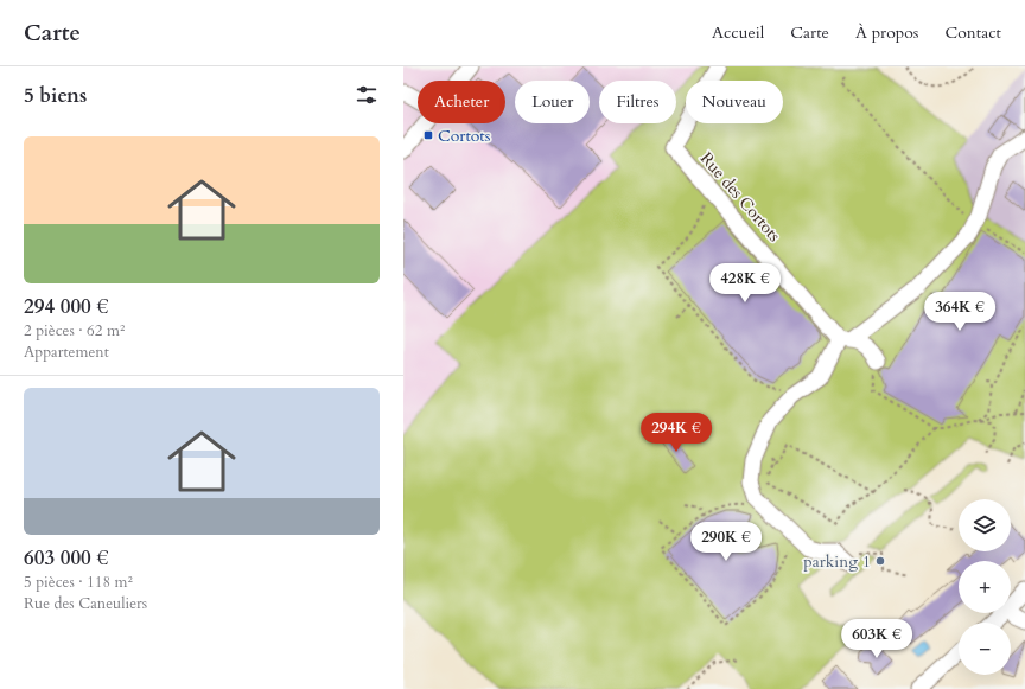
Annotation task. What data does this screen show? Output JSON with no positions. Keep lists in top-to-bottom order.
{
  "streets": {
    "street": ["Rue des Cortots"]
  },
  "places": {
    "transit": ["Cortots"],
    "other": ["parking 1"]
  },
  "page": {
    "header": "Carte",
    "nav": [
      "Accueil",
      "Carte",
      "À propos",
      "Contact"
    ],
    "heading": "5 biens",
    "chip": [
      "Acheter",
      "Louer",
      "Filtres",
      "Nouveau"
    ],
    "list": [
      {
        "name": "294 000 €",
        "note": "2 pièces · 62 m² · Appartement"
      },
      {
        "name": "603 000 €",
        "note": "5 pièces · 118 m² · Rue des Caneuliers"
      }
    ],
    "price": [
      "428K €",
      "364K €",
      "294K €",
      "290K €",
      "603K €"
    ],
    "map_buttons": ["+", "−"]
  }
}
